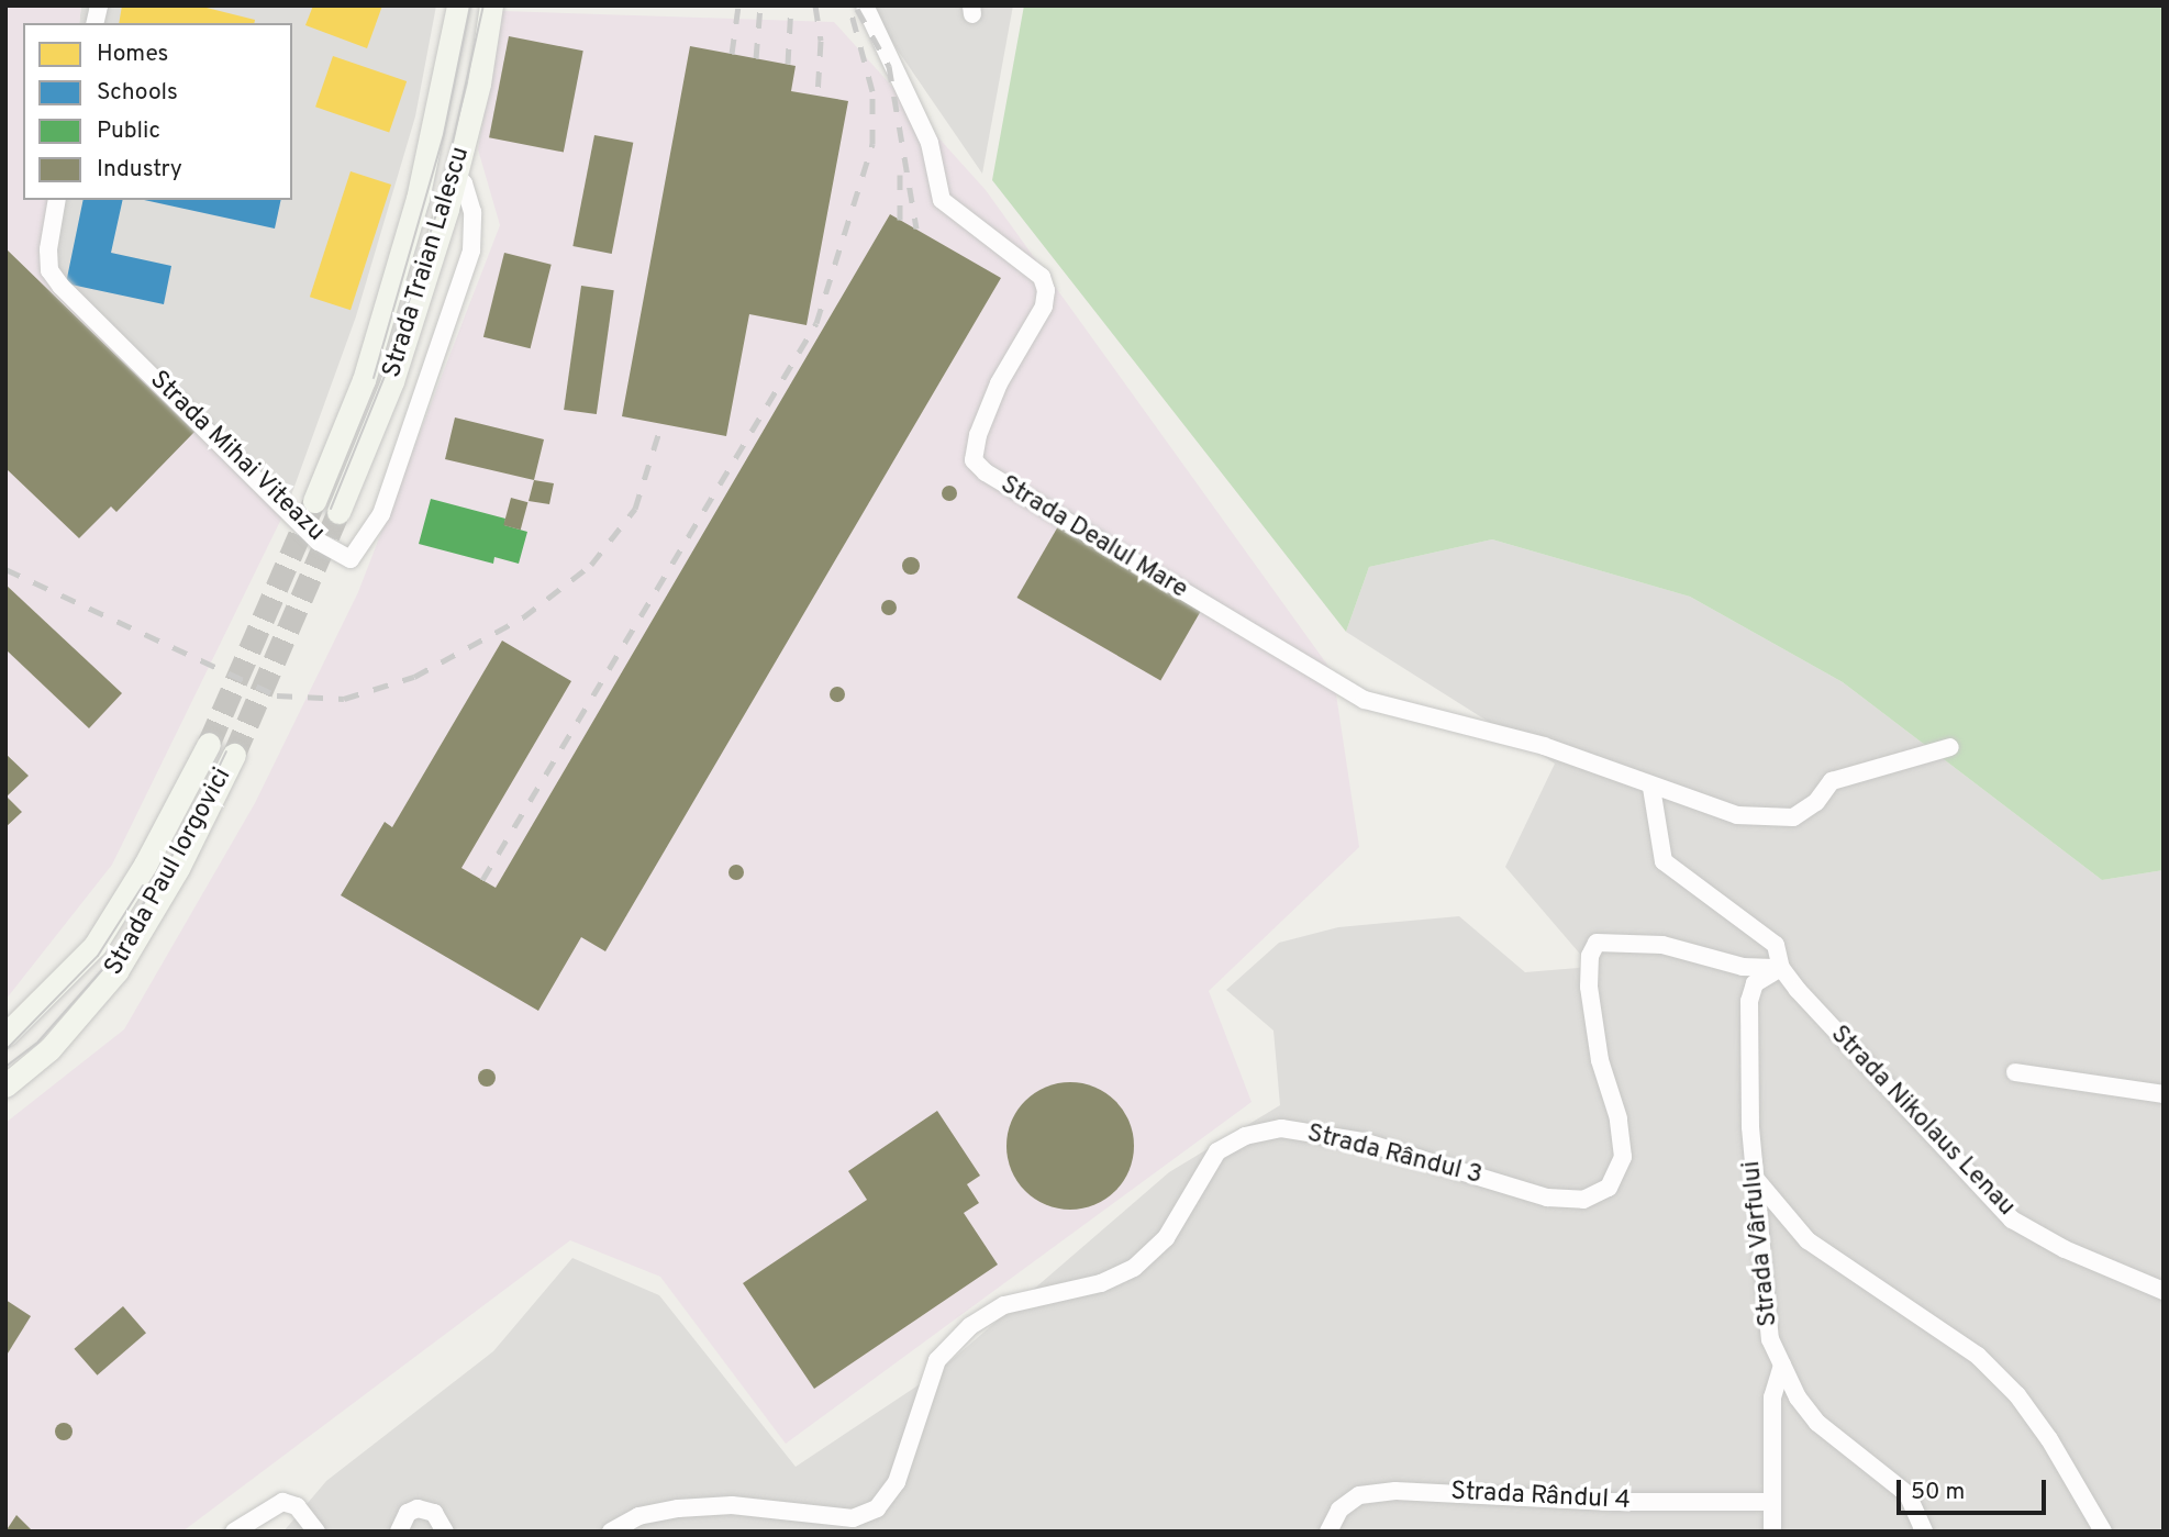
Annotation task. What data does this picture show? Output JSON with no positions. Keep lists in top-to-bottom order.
{
  "streets": {
    "main road": ["Strada Traian Lalescu", "Strada Paul Iorgovici"],
    "street": [
      "Strada Mihai Viteazu",
      "Strada Dealul Mare",
      "Strada Nikolaus Lenau",
      "Strada Rândul 3",
      "Strada Vârfului",
      "Strada Rândul 4"
    ]
  },
  "crossings": [
    ["Strada Traian Lalescu", "Strada Mihai Viteazu"],
    ["Strada Dealul Mare", "Strada Nikolaus Lenau"],
    ["Strada Nikolaus Lenau", "Strada Rândul 3"],
    ["Strada Nikolaus Lenau", "Strada Vârfului"],
    ["Strada Rândul 3", "Strada Vârfului"]
  ],
  "legend": [
    "Homes",
    "Schools",
    "Public",
    "Industry"
  ],
  "scale_bar": "50 m"
}
